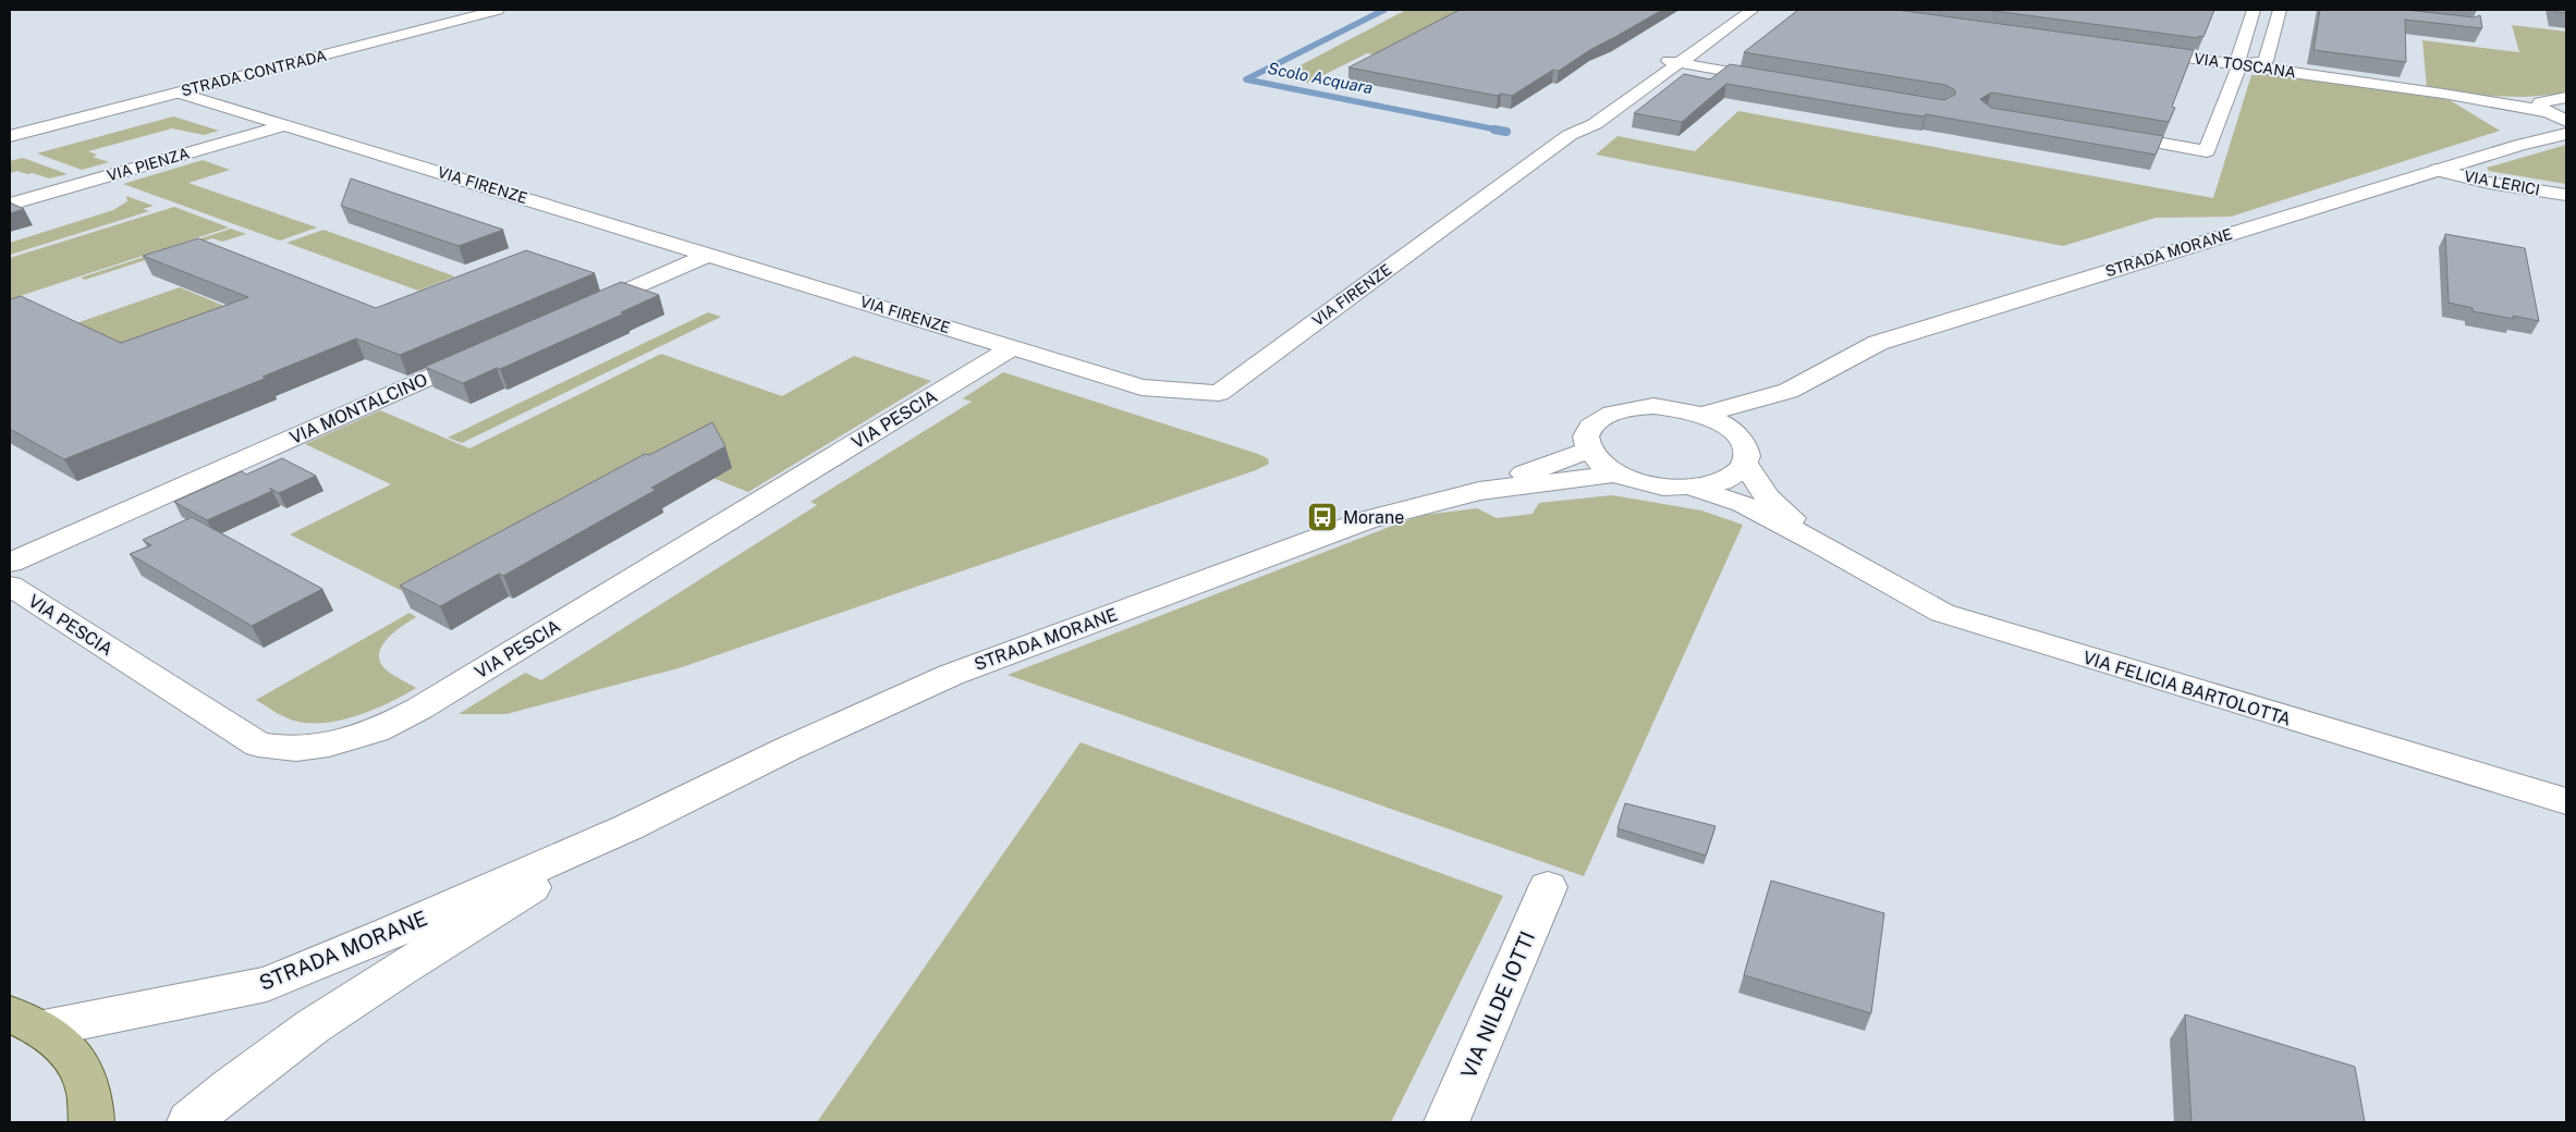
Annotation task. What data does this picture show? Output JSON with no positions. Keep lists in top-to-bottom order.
{
  "streets": {
    "street": [
      "VIA TOSCANA",
      "STRADA CONTRADA",
      "VIA PIENZA",
      "VIA LERICI",
      "VIA FIRENZE",
      "STRADA MORANE",
      "VIA MONTALCINO",
      "VIA PESCIA",
      "VIA FELICIA BARTOLOTTA",
      "VIA NILDE IOTTI"
    ]
  },
  "crossings": [
    ["VIA TOSCANA", "STRADA MORANE"],
    ["STRADA CONTRADA", "VIA FIRENZE"],
    ["VIA PIENZA", "VIA FIRENZE"],
    ["VIA LERICI", "STRADA MORANE"],
    ["VIA FIRENZE", "VIA PESCIA"]
  ],
  "water": ["Scolo Acquara"],
  "places": {
    "bus stop": ["Morane"]
  }
}
